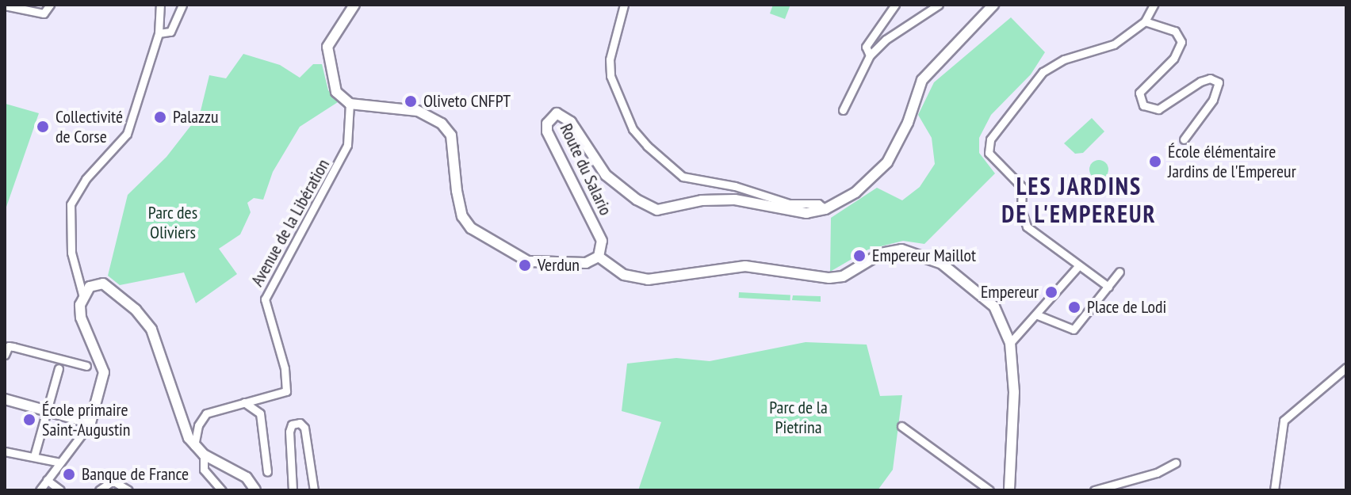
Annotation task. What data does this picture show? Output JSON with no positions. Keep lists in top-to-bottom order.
{
  "streets": {
    "main road": ["Route du Salario"],
    "street": ["Avenue de la Libération"]
  },
  "districts": ["LES JARDINS DE L'EMPEREUR"],
  "parks": ["Parc des Oliviers", "Parc de la Pietrina"],
  "places": [
    "Oliveto CNFPT",
    "Palazzu",
    "Collectivité de Corse",
    "École élémentaire Jardins de l'Empereur",
    "Empereur Maillot",
    "Verdun",
    "Empereur",
    "Place de Lodi",
    "École primaire Saint-Augustin",
    "Banque de France"
  ]
}
